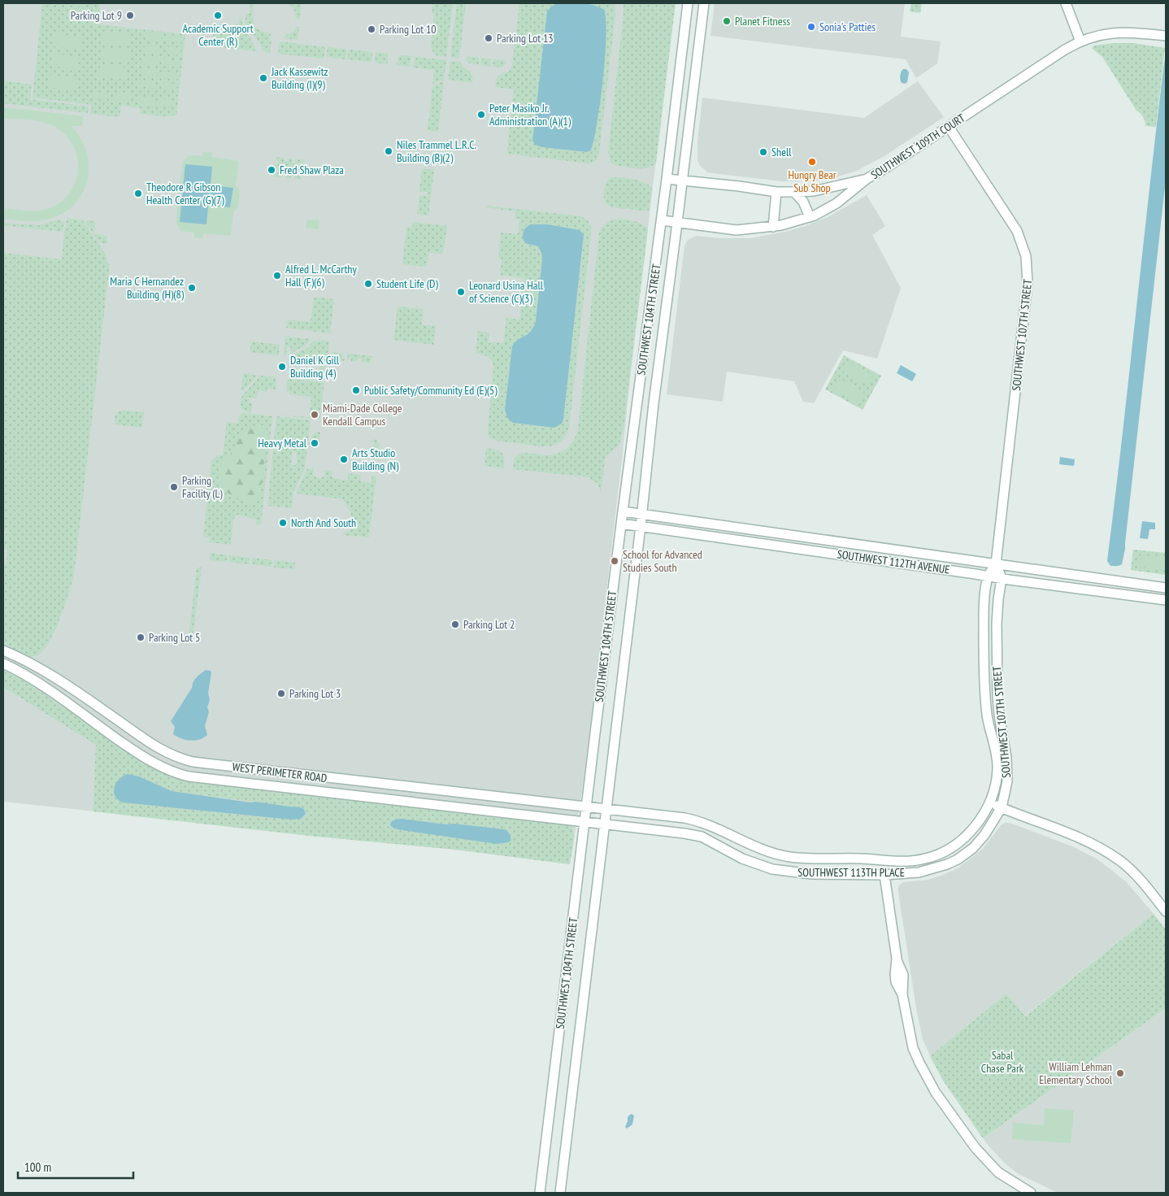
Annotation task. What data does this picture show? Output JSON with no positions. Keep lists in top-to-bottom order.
{
  "streets": {
    "street": [
      "SOUTHWEST 109TH COURT",
      "SOUTHWEST 104TH STREET",
      "SOUTHWEST 107TH STREET",
      "SOUTHWEST 112TH AVENUE",
      "WEST PERIMETER ROAD",
      "SOUTHWEST 113TH PLACE"
    ]
  },
  "crossings": [
    ["SOUTHWEST 109TH COURT", "SOUTHWEST 104TH STREET"],
    ["SOUTHWEST 109TH COURT", "SOUTHWEST 107TH STREET"],
    ["SOUTHWEST 104TH STREET", "SOUTHWEST 112TH AVENUE"],
    ["SOUTHWEST 104TH STREET", "WEST PERIMETER ROAD"],
    ["SOUTHWEST 104TH STREET", "SOUTHWEST 113TH PLACE"],
    ["SOUTHWEST 107TH STREET", "SOUTHWEST 112TH AVENUE"],
    ["SOUTHWEST 107TH STREET", "SOUTHWEST 113TH PLACE"],
    ["WEST PERIMETER ROAD", "SOUTHWEST 113TH PLACE"]
  ],
  "parks": ["Sabal Chase Park"],
  "places": [
    "Parking Lot 9",
    "Academic Support Center (R)",
    "Planet Fitness",
    "Sonia's Patties",
    "Parking Lot 10",
    "Parking Lot 13",
    "Jack Kassewitz Building (I)(9)",
    "Peter Masiko Jr. Administration (A)(1)",
    "Niles Trammel L.R.C. Building (B)(2)",
    "Shell",
    "Hungry Bear Sub Shop",
    "Fred Shaw Plaza",
    "Theodore R Gibson Health Center (G)(7)",
    "Alfred L. McCarthy Hall (F)(6)",
    "Student Life (D)",
    "Maria C Hernandez Building (H)(8)",
    "Leonard Usina Hall of Science (C)(3)",
    "Daniel K Gill Building (4)",
    "Public Safety/Community Ed (E)(5)",
    "Miami-Dade College Kendall Campus",
    "Heavy Metal",
    "Arts Studio Building (N)",
    "Parking Facility (L)",
    "North And South",
    "School for Advanced Studies South",
    "Parking Lot 2",
    "Parking Lot 5",
    "Parking Lot 3",
    "William Lehman Elementary School"
  ],
  "scale_bar": "100 m"
}
